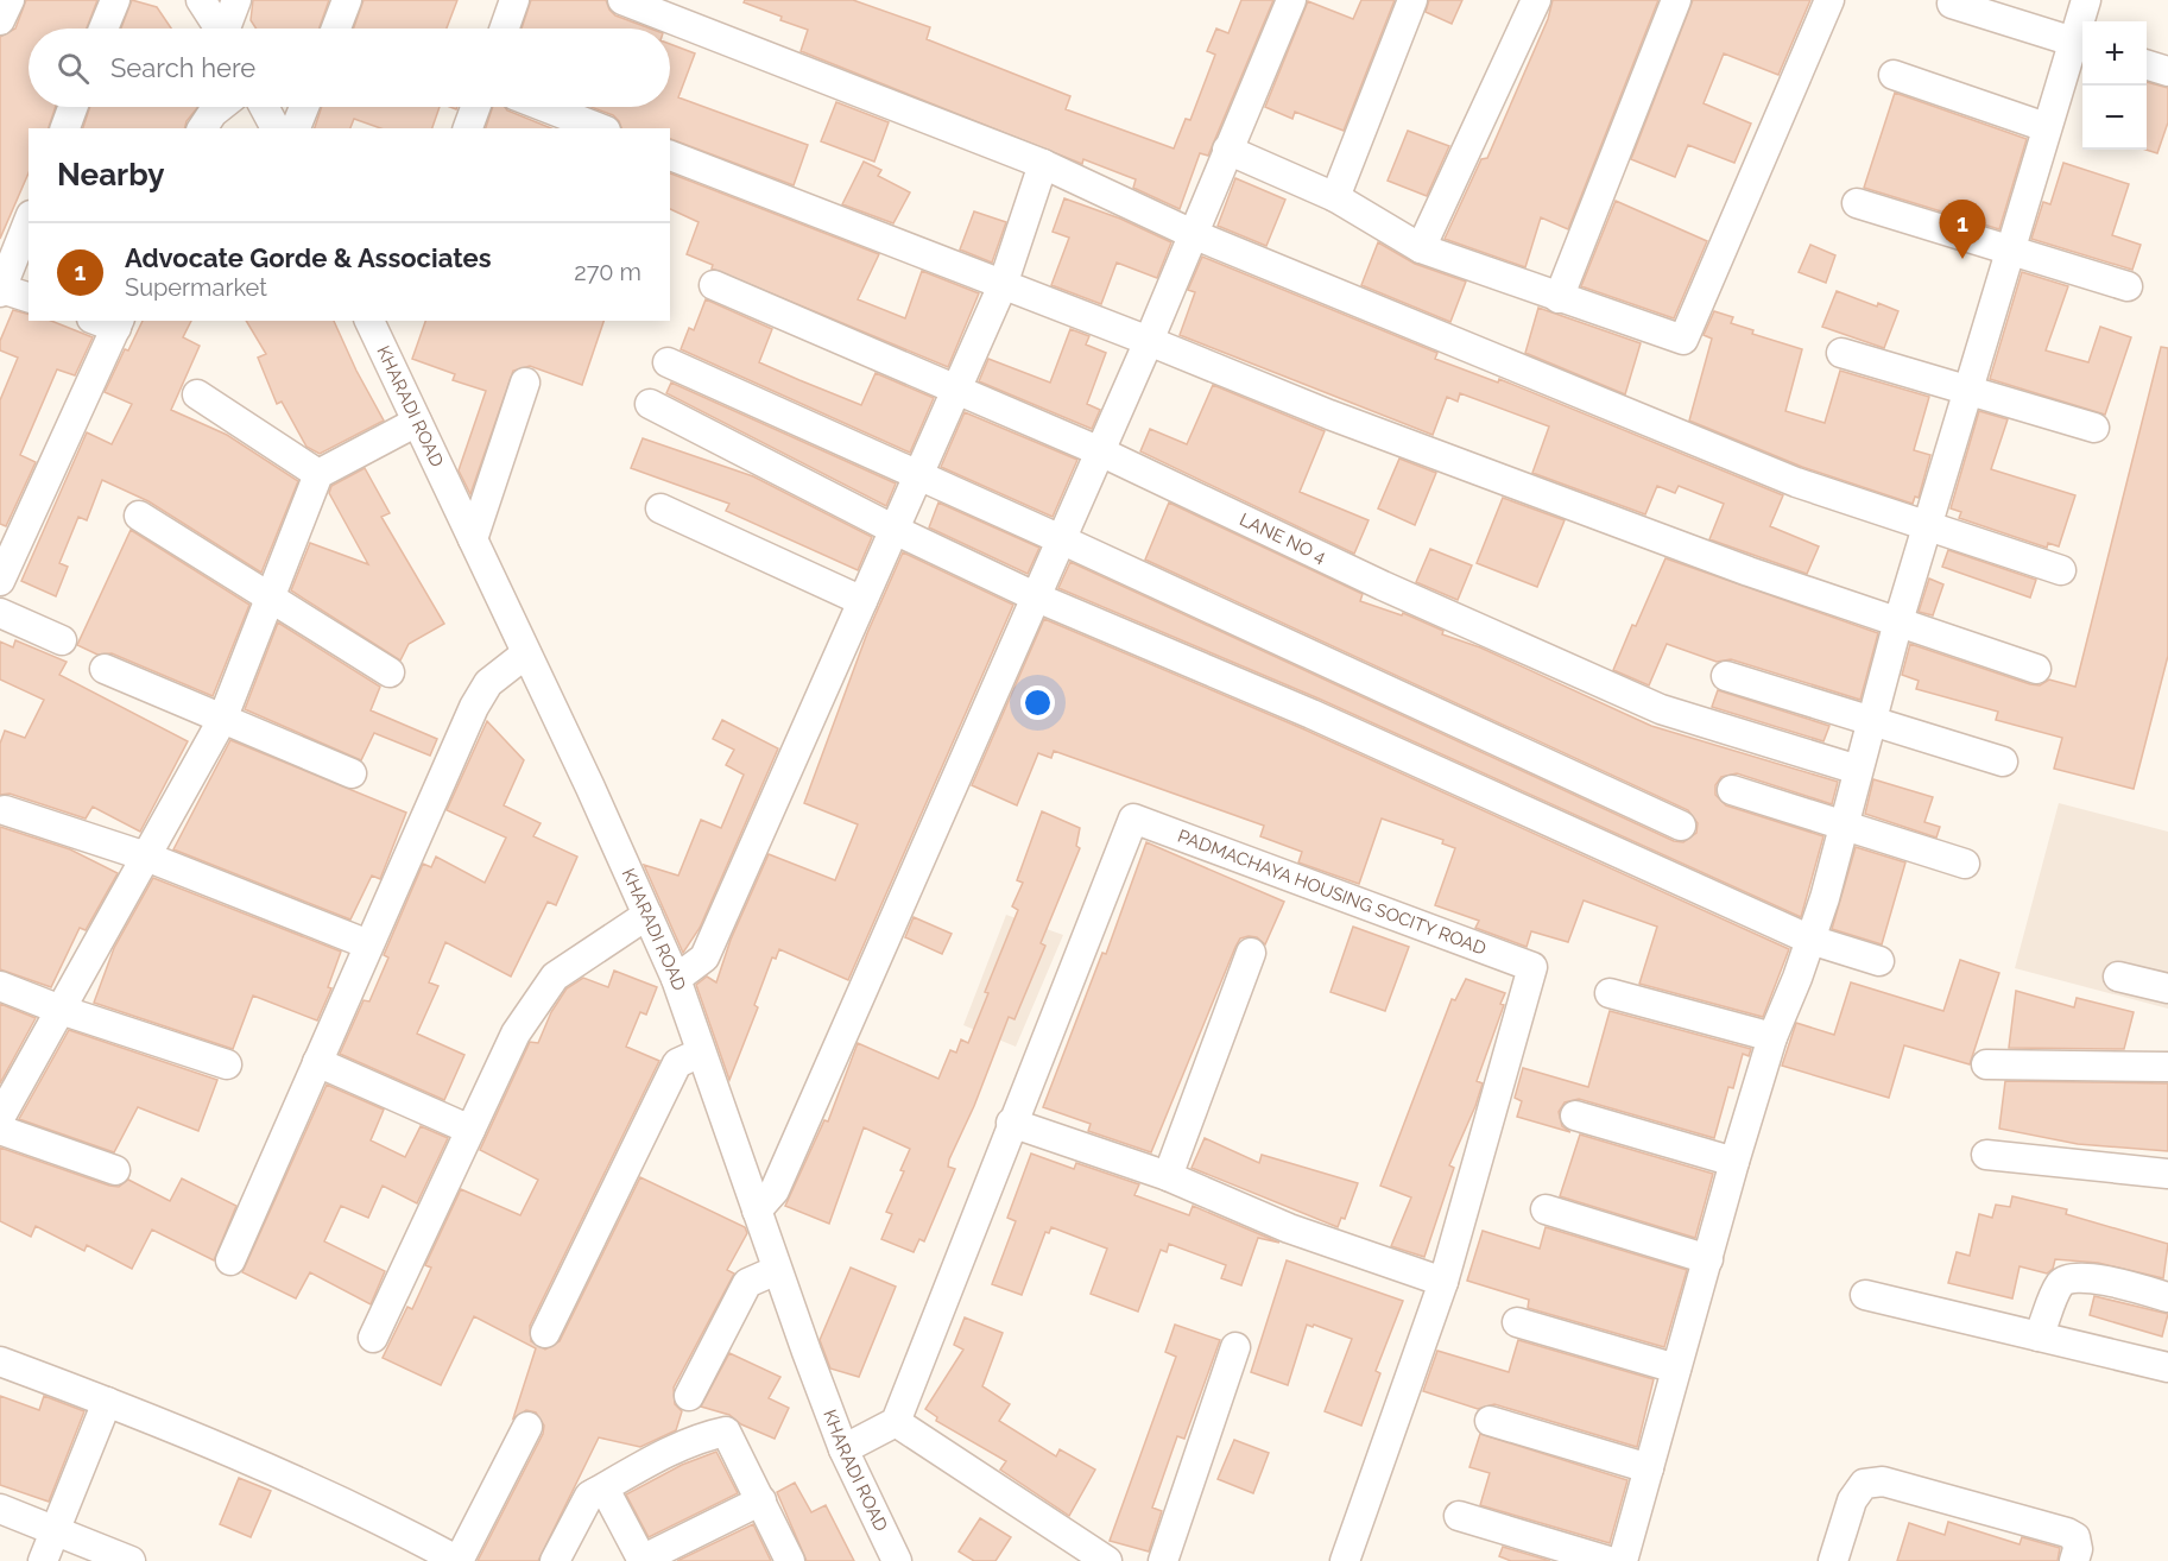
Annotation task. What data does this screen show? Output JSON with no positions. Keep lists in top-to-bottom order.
{
  "streets": {
    "street": ["KHARADI ROAD", "LANE NO 4", "PADMACHAYA HOUSING SOCITY ROAD"]
  },
  "page": {
    "map_buttons": ["+", "−"],
    "search": "Search here",
    "heading": "Nearby",
    "pins": "1",
    "list": [
      {
        "mark": "1",
        "name": "Advocate Gorde & Associates",
        "note": "Supermarket",
        "value": "270 m"
      }
    ]
  }
}
